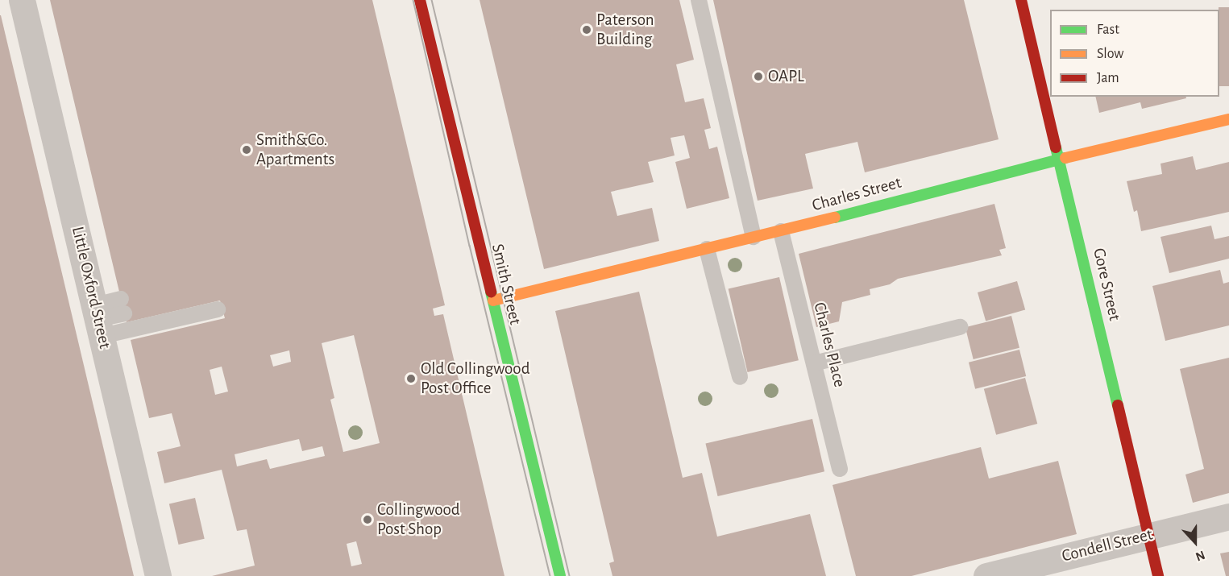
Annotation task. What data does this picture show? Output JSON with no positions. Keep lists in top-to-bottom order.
{
  "streets": {
    "street": [
      "Charles Street",
      "Smith Street",
      "Gore Street",
      "Little Oxford Street",
      "Condell Street"
    ],
    "lane": ["Charles Place"]
  },
  "crossings": [
    ["Charles Street", "Smith Street"],
    ["Charles Street", "Gore Street"],
    ["Charles Street", "Charles Place"],
    ["Gore Street", "Condell Street"]
  ],
  "places": [
    "Paterson Building",
    "OAPL",
    "Smith&Co. Apartments",
    "Old Collingwood Post Office",
    "Collingwood Post Shop"
  ],
  "legend": ["Fast", "Slow", "Jam"],
  "north": "bottom"
}
